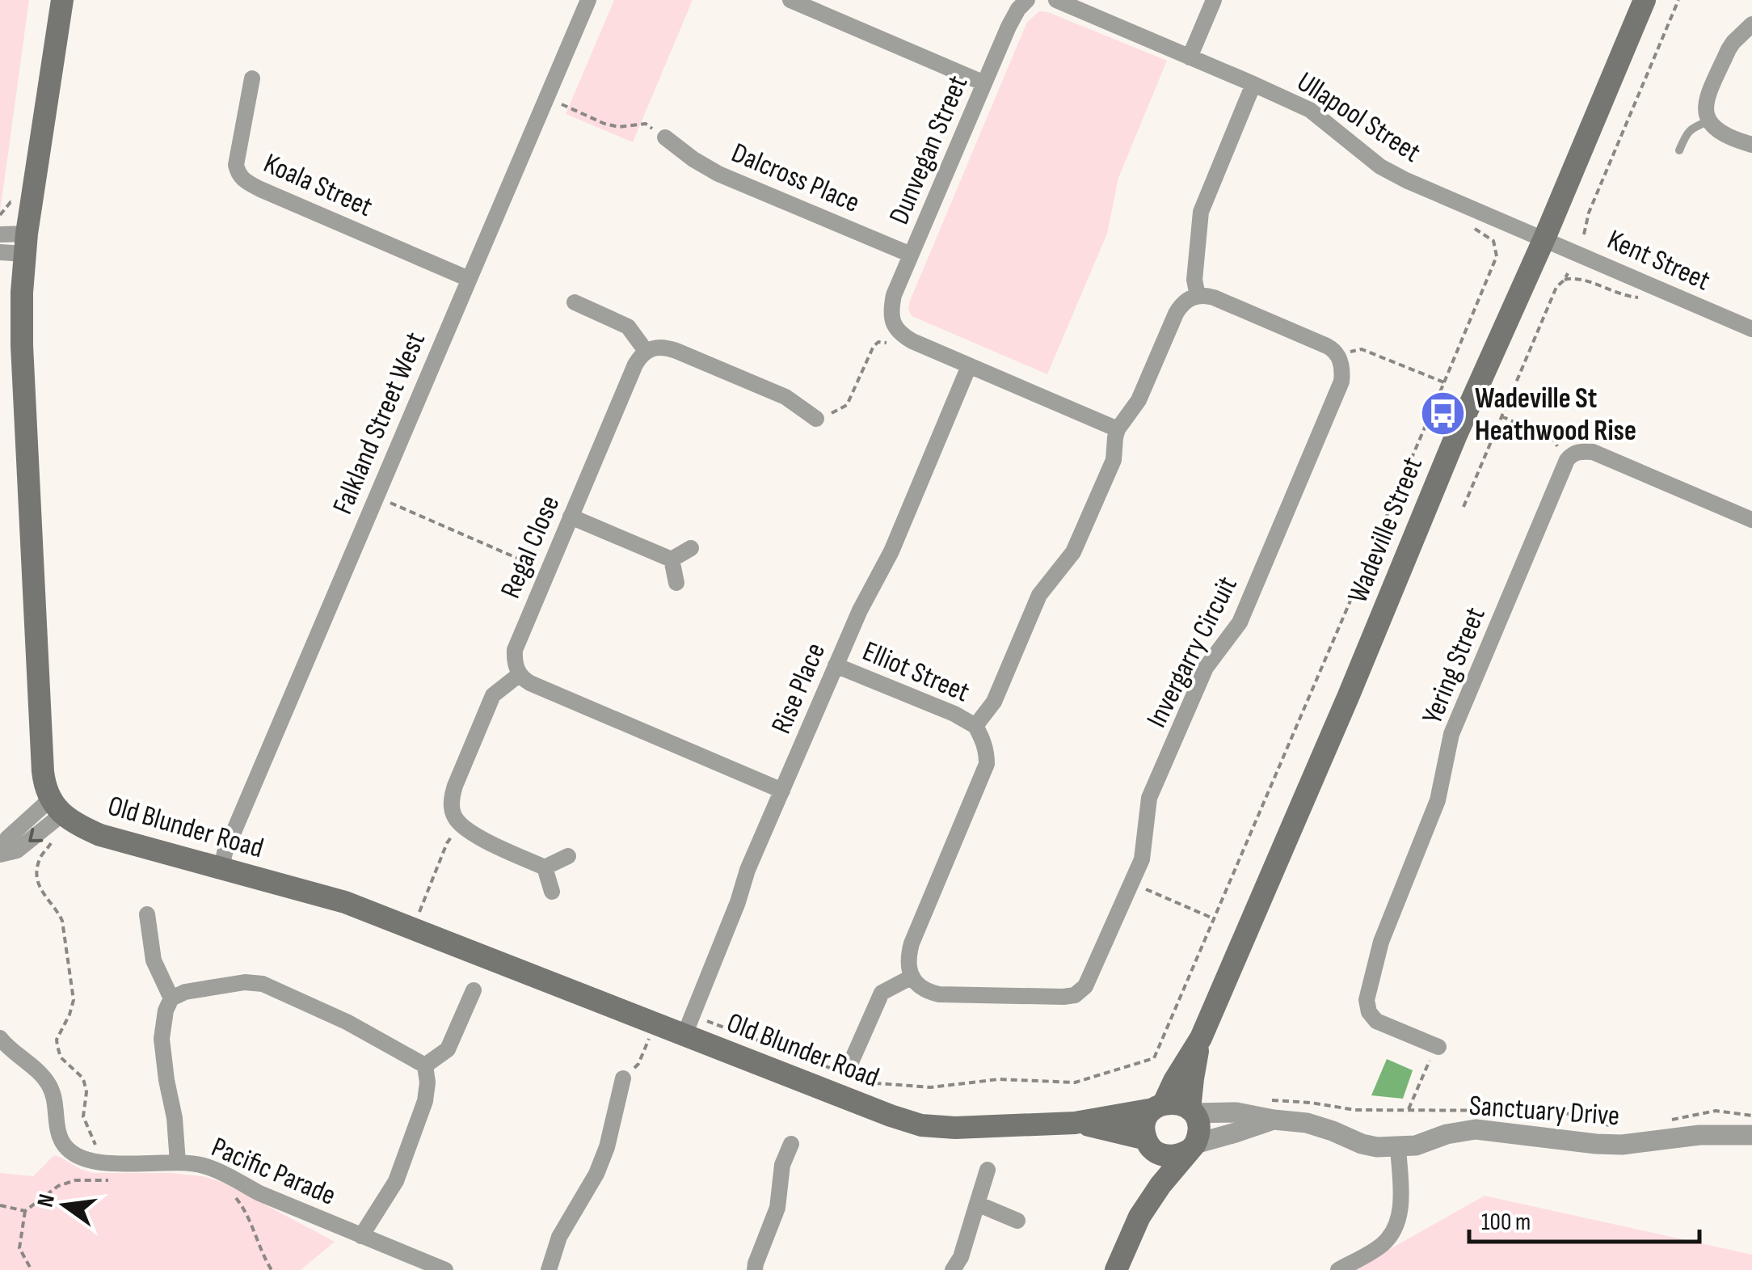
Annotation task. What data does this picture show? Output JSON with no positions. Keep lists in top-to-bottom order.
{
  "streets": {
    "main road": ["Wadeville Street", "Old Blunder Road"],
    "street": [
      "Ullapool Street",
      "Dunvegan Street",
      "Dalcross Place",
      "Koala Street",
      "Kent Street",
      "Falkland Street West",
      "Regal Close",
      "Invergarry Circuit",
      "Yering Street",
      "Elliot Street",
      "Rise Place",
      "Sanctuary Drive",
      "Pacific Parade"
    ]
  },
  "crossings": [
    ["Ullapool Street", "Kent Street"],
    ["Ullapool Street", "Wadeville Street"],
    ["Dunvegan Street", "Dalcross Place"],
    ["Dunvegan Street", "Rise Place"],
    ["Koala Street", "Falkland Street West"],
    ["Kent Street", "Wadeville Street"],
    ["Falkland Street West", "Old Blunder Road"],
    ["Wadeville Street", "Old Blunder Road"],
    ["Wadeville Street", "Sanctuary Drive"],
    ["Elliot Street", "Rise Place"],
    ["Rise Place", "Old Blunder Road"],
    ["Old Blunder Road", "Sanctuary Drive"]
  ],
  "places": {
    "bus stop": ["Wadeville St Heathwood Rise"]
  },
  "scale_bar": "100 m",
  "north": "left"
}
